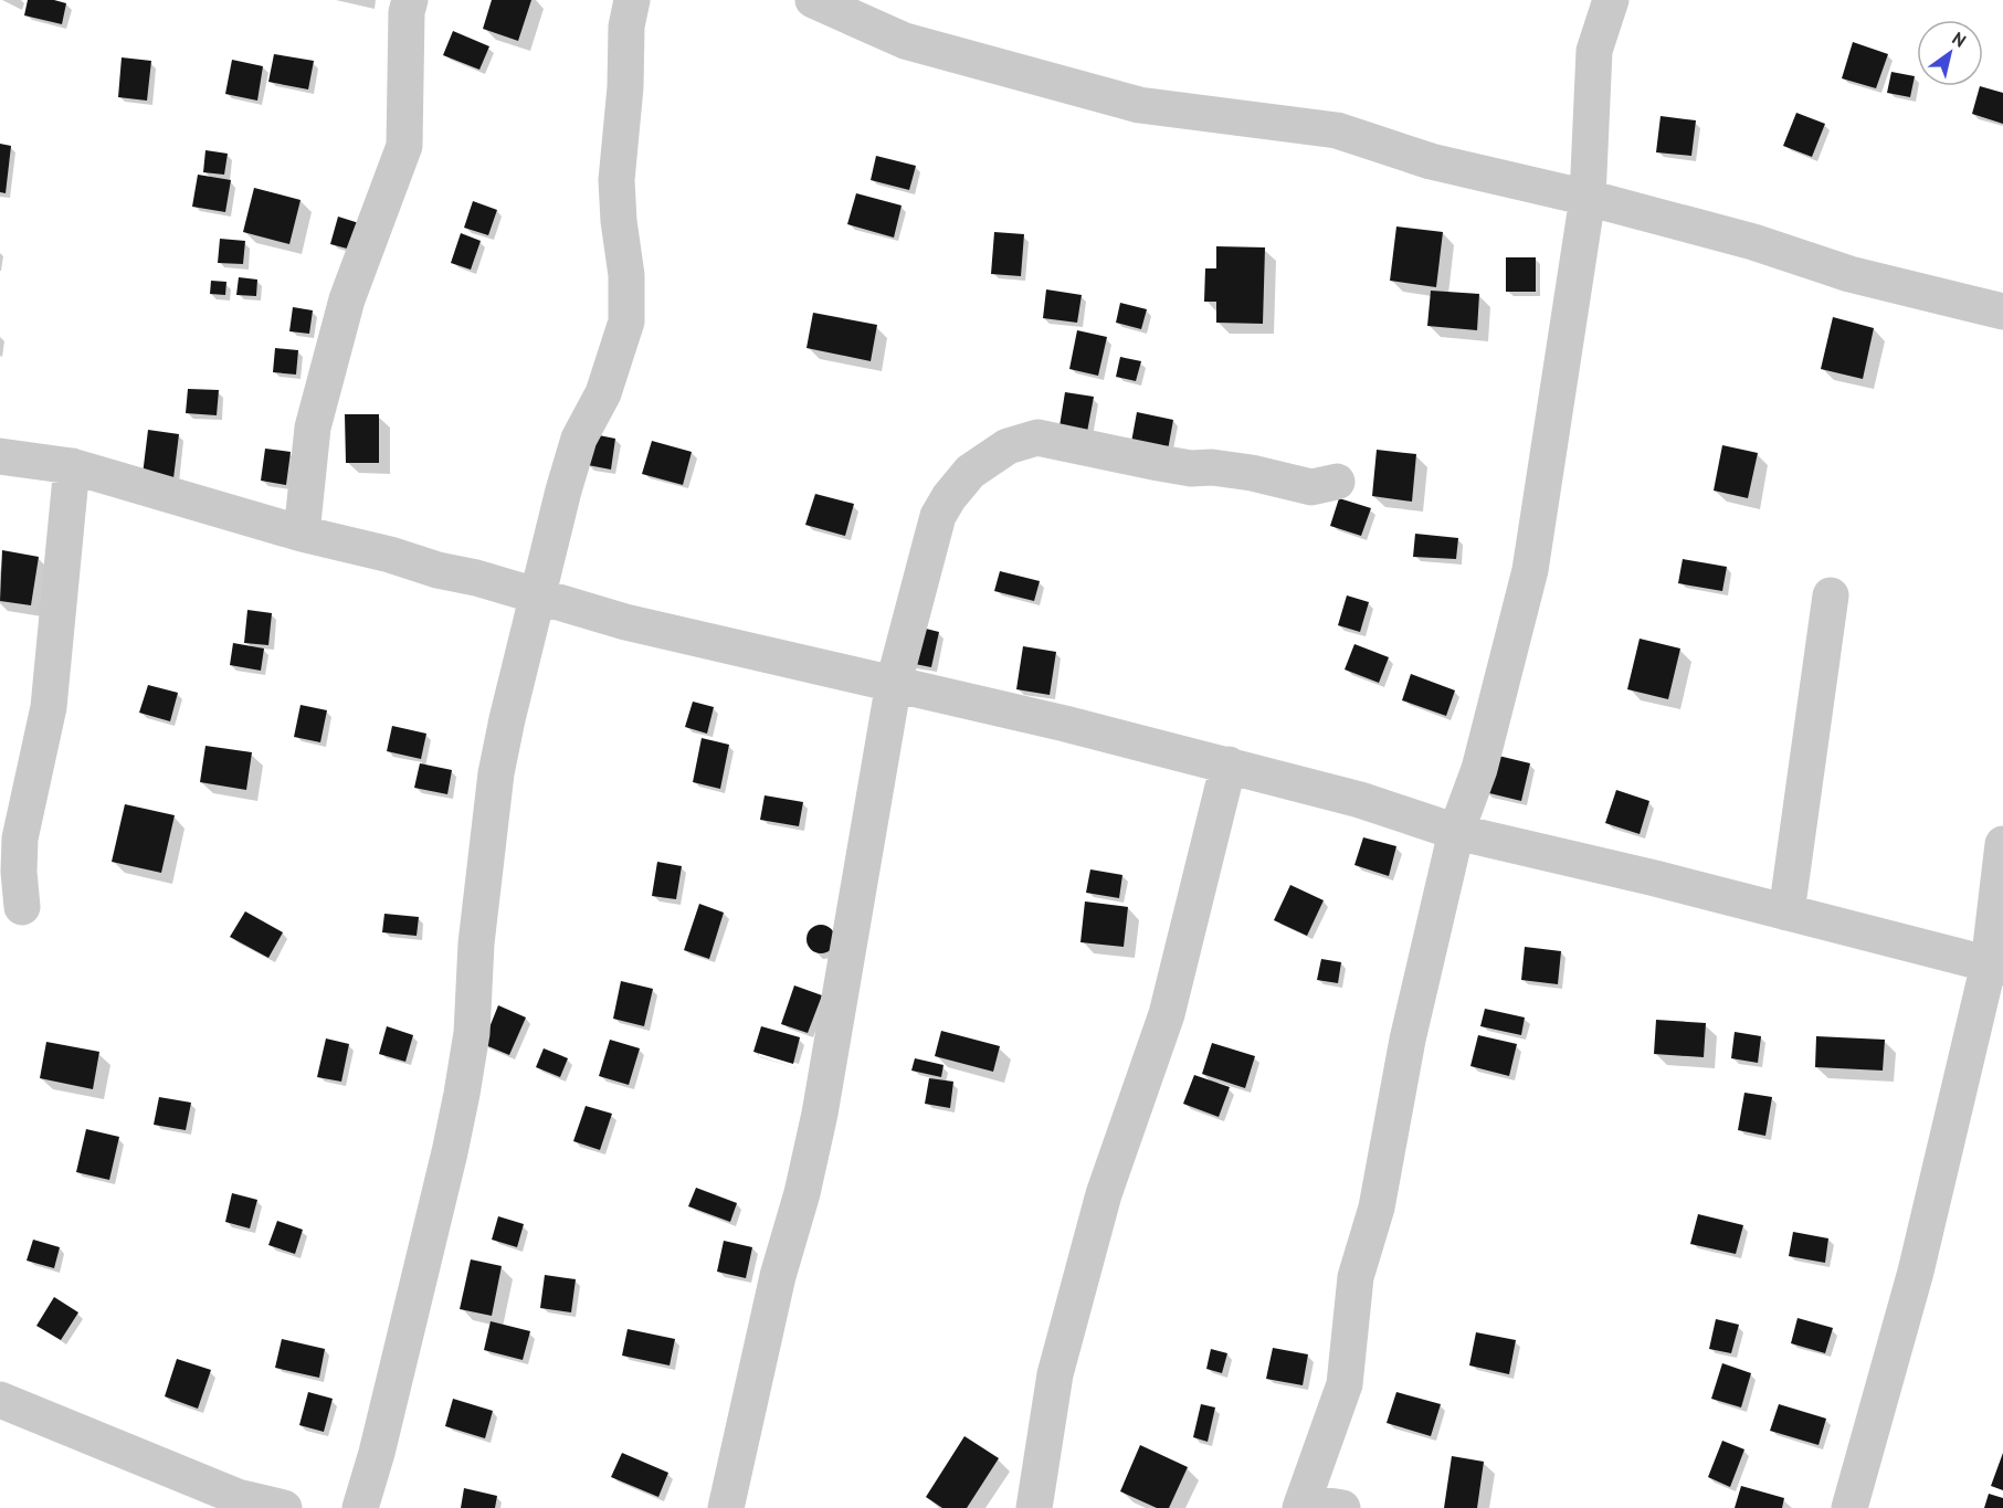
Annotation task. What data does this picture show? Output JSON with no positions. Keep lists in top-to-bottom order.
{
  "north": "top right"
}
